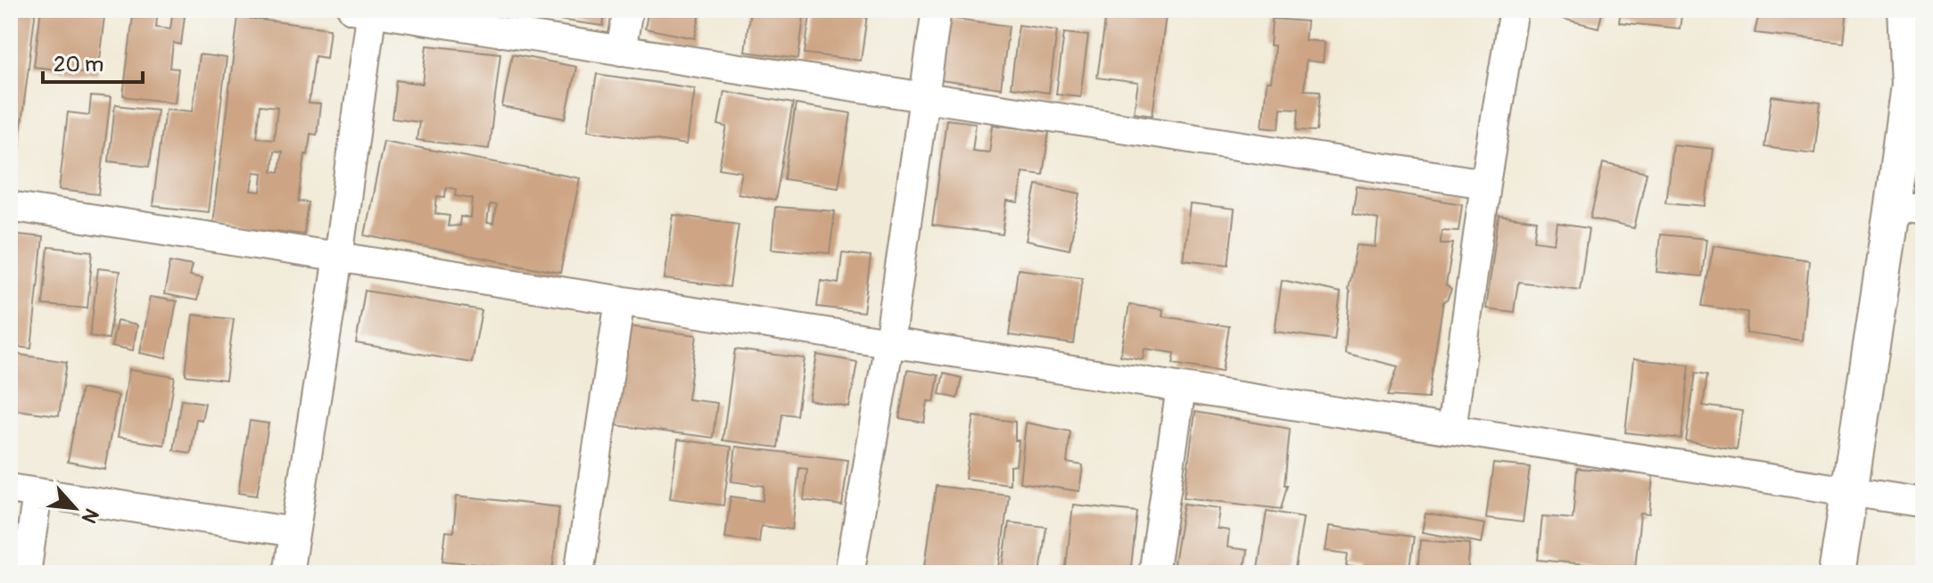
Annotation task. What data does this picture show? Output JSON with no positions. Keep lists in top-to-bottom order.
{
  "scale_bar": "20 m",
  "north": "bottom right"
}
